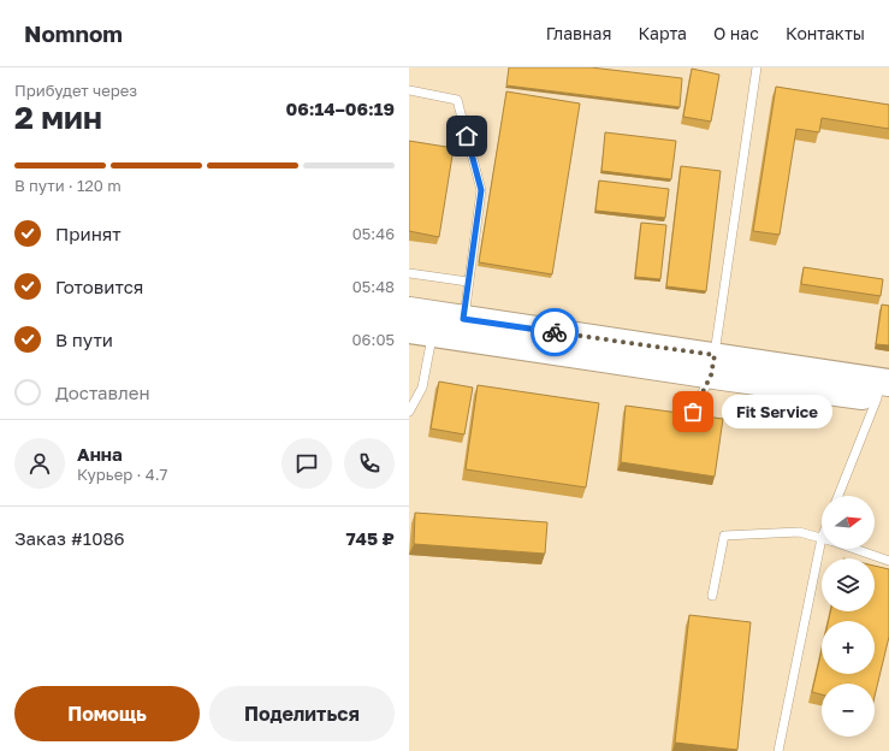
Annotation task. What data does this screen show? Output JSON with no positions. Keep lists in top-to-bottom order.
{
  "places": ["Fit Service"],
  "north": "right",
  "page": {
    "header": "Nomnom",
    "nav": [
      "Главная",
      "Карта",
      "О нас",
      "Контакты"
    ],
    "heading": ["2 мин", "Прибудет через", "06:14–06:19"],
    "panel": [
      "Анна",
      "Курьер · 4.7",
      "Заказ #1086",
      "745 ₽"
    ],
    "bar": "В пути · 120 m",
    "list": [
      ["Принят", "05:46"],
      ["Готовится", "05:48"],
      ["В пути", "06:05"],
      "Доставлен"
    ],
    "bubble": "Fit Service",
    "map_buttons": ["+", "−"],
    "buttons": ["Помощь", "Поделиться"]
  }
}
